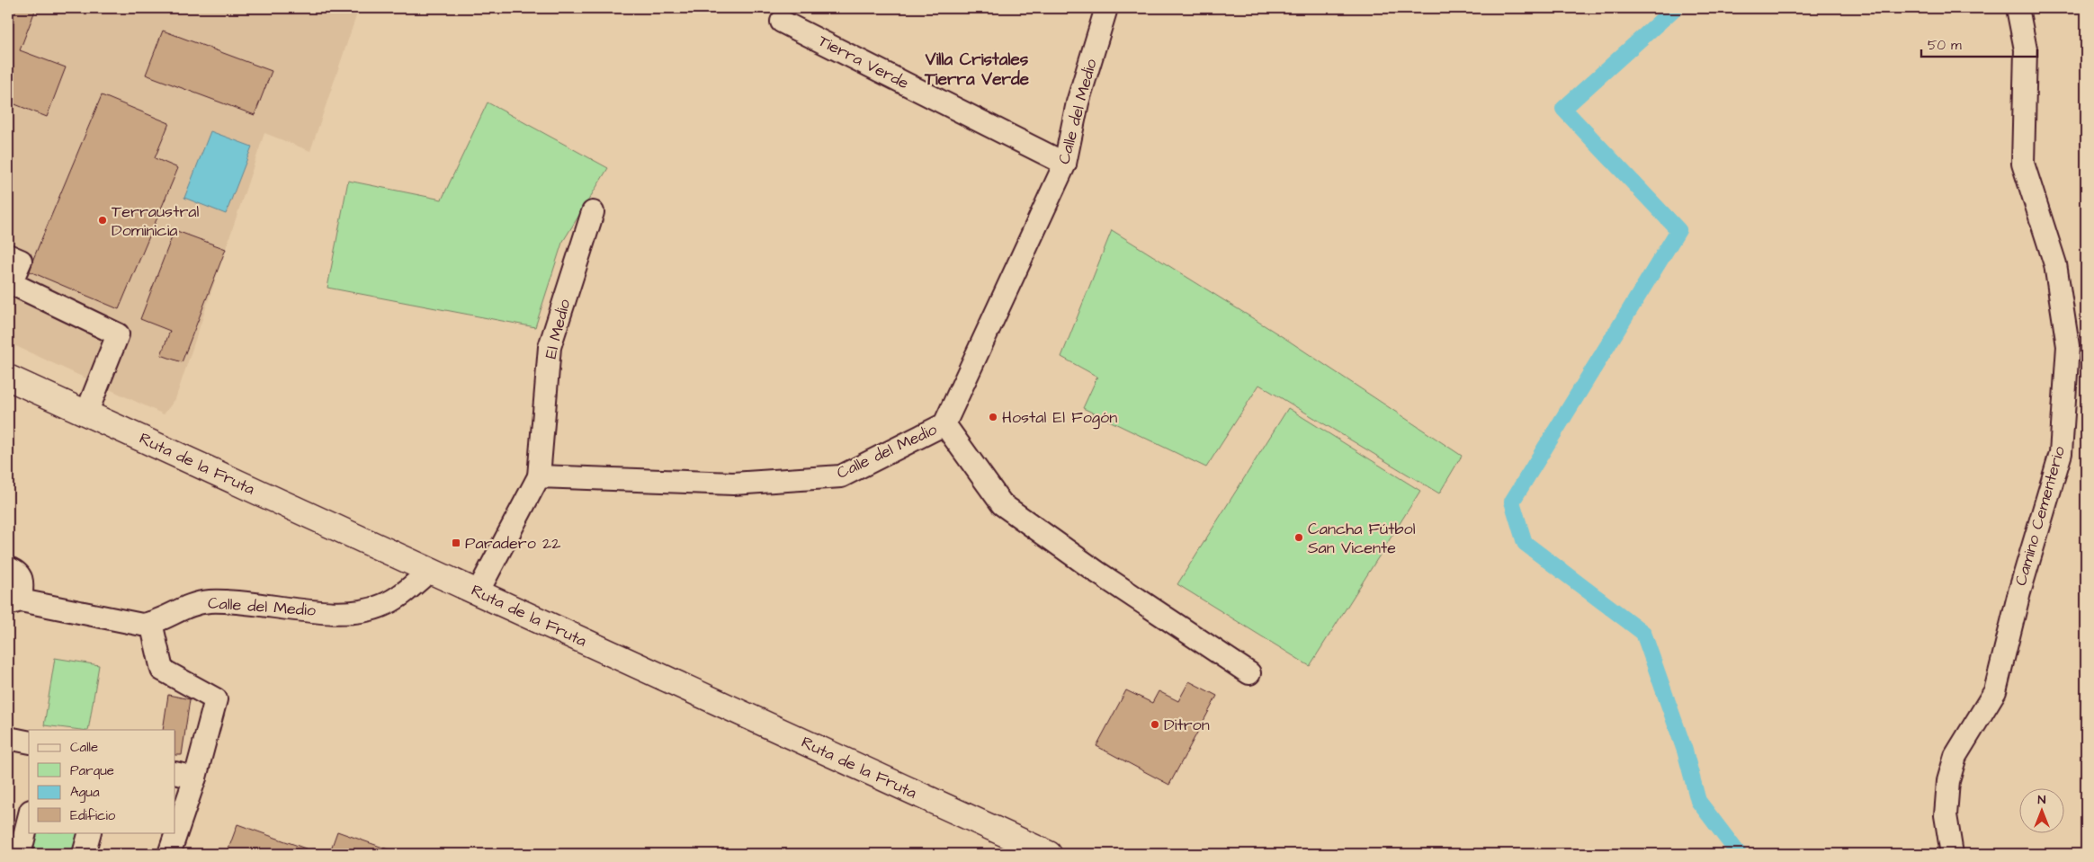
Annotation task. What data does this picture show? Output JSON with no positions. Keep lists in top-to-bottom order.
{
  "streets": {
    "highway": ["Ruta de la Fruta"],
    "street": [
      "Tierra Verde",
      "Calle del Medio",
      "El Medio",
      "Camino Cementerio"
    ]
  },
  "crossings": [
    ["Tierra Verde", "Calle del Medio"],
    ["Calle del Medio", "El Medio"],
    ["Calle del Medio", "Ruta de la Fruta"]
  ],
  "districts": ["Villa Cristales Tierra Verde"],
  "places": {
    "other": [
      "Terraustral Dominicia",
      "Hostal El Fogón",
      "Cancha Fútbol San Vicente",
      "Ditron"
    ],
    "transit": ["Paradero 22"]
  },
  "legend": [
    "Calle",
    "Parque",
    "Agua",
    "Edificio"
  ],
  "scale_bar": "50 m",
  "north": "top"
}
